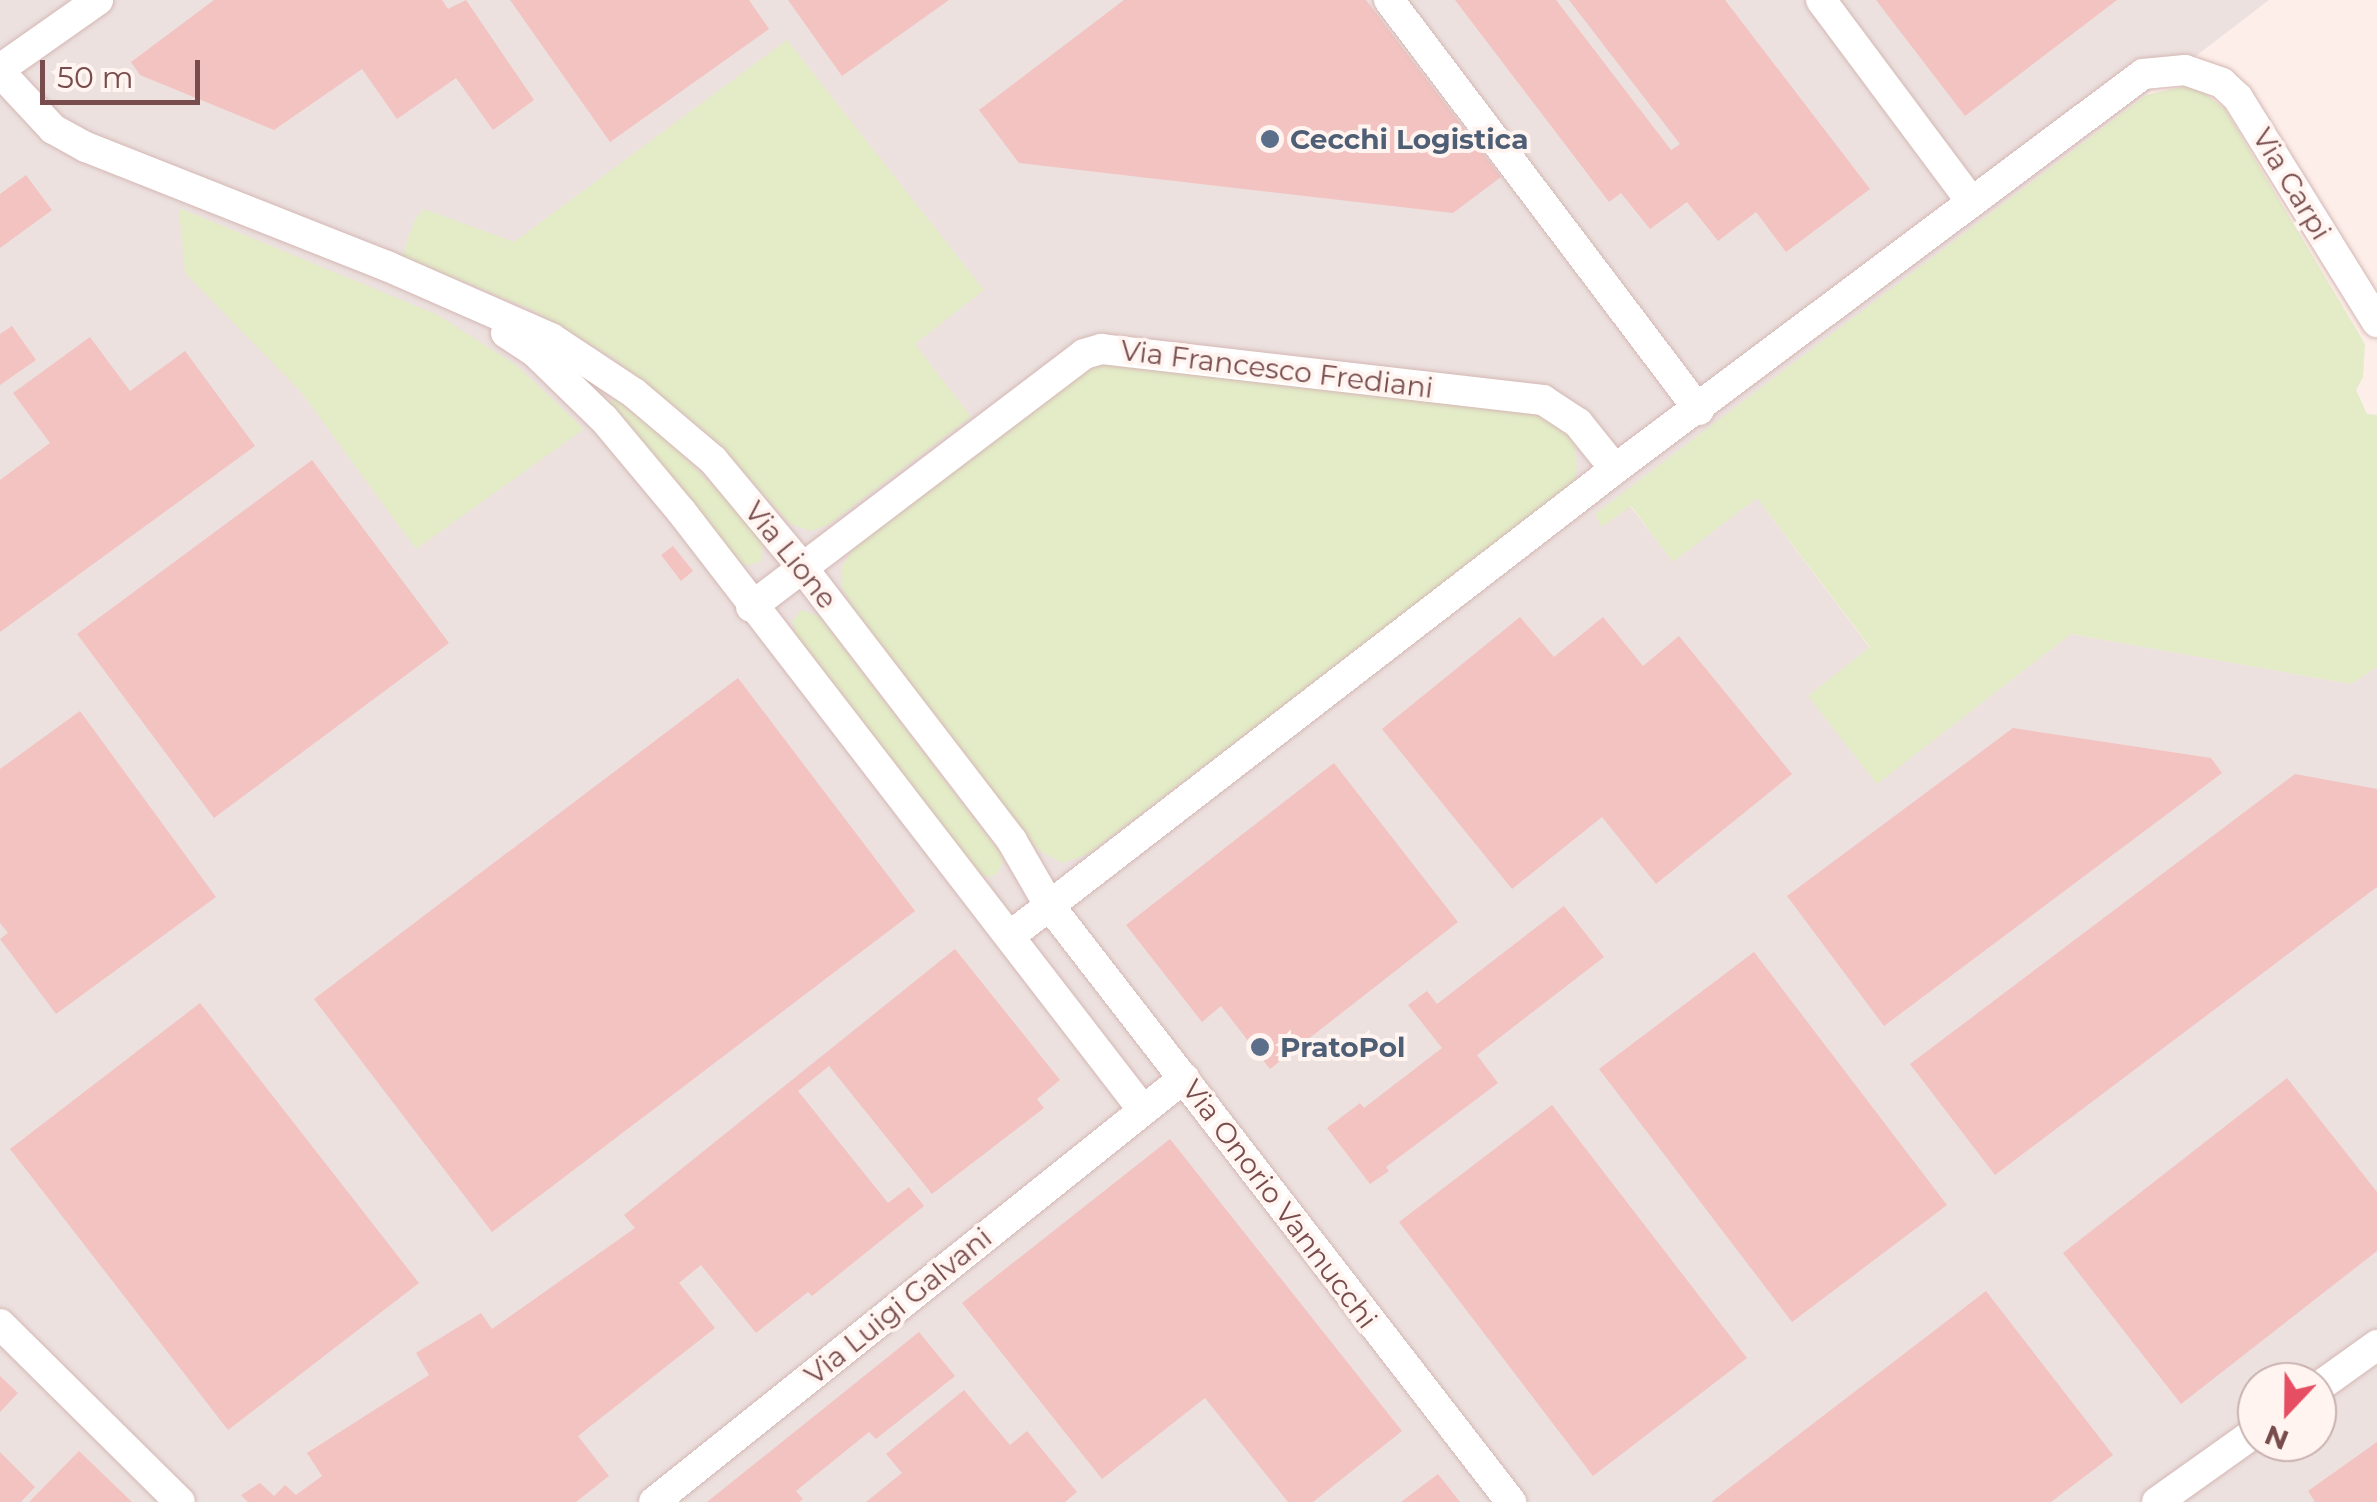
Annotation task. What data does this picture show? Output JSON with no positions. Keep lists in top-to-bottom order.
{
  "streets": {
    "street": [
      "Via Carpi",
      "Via Francesco Frediani",
      "Via Lione",
      "Via Onorio Vannucchi",
      "Via Luigi Galvani"
    ]
  },
  "crossings": [
    ["Via Francesco Frediani", "Via Lione"],
    ["Via Lione", "Via Onorio Vannucchi"],
    ["Via Onorio Vannucchi", "Via Luigi Galvani"]
  ],
  "places": ["Cecchi Logistica", "PratoPol"],
  "scale_bar": "50 m",
  "north": "bottom"
}
